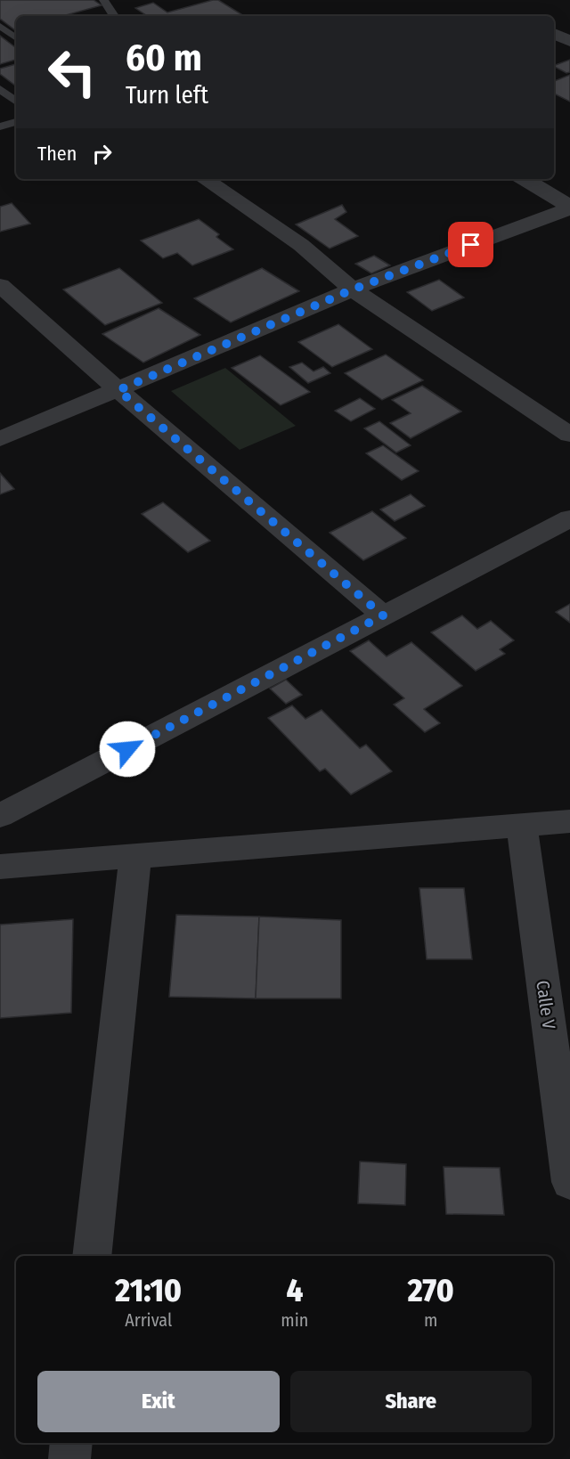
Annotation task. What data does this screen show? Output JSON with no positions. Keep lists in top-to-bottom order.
{
  "streets": {
    "street": ["Calle V"]
  },
  "page": {
    "turn": ["60 m", "Turn left"],
    "then": "Then",
    "eta": [
      "21:10",
      "Arrival",
      "4",
      "min",
      "270",
      "m"
    ],
    "buttons": ["Exit", "Share"]
  }
}
